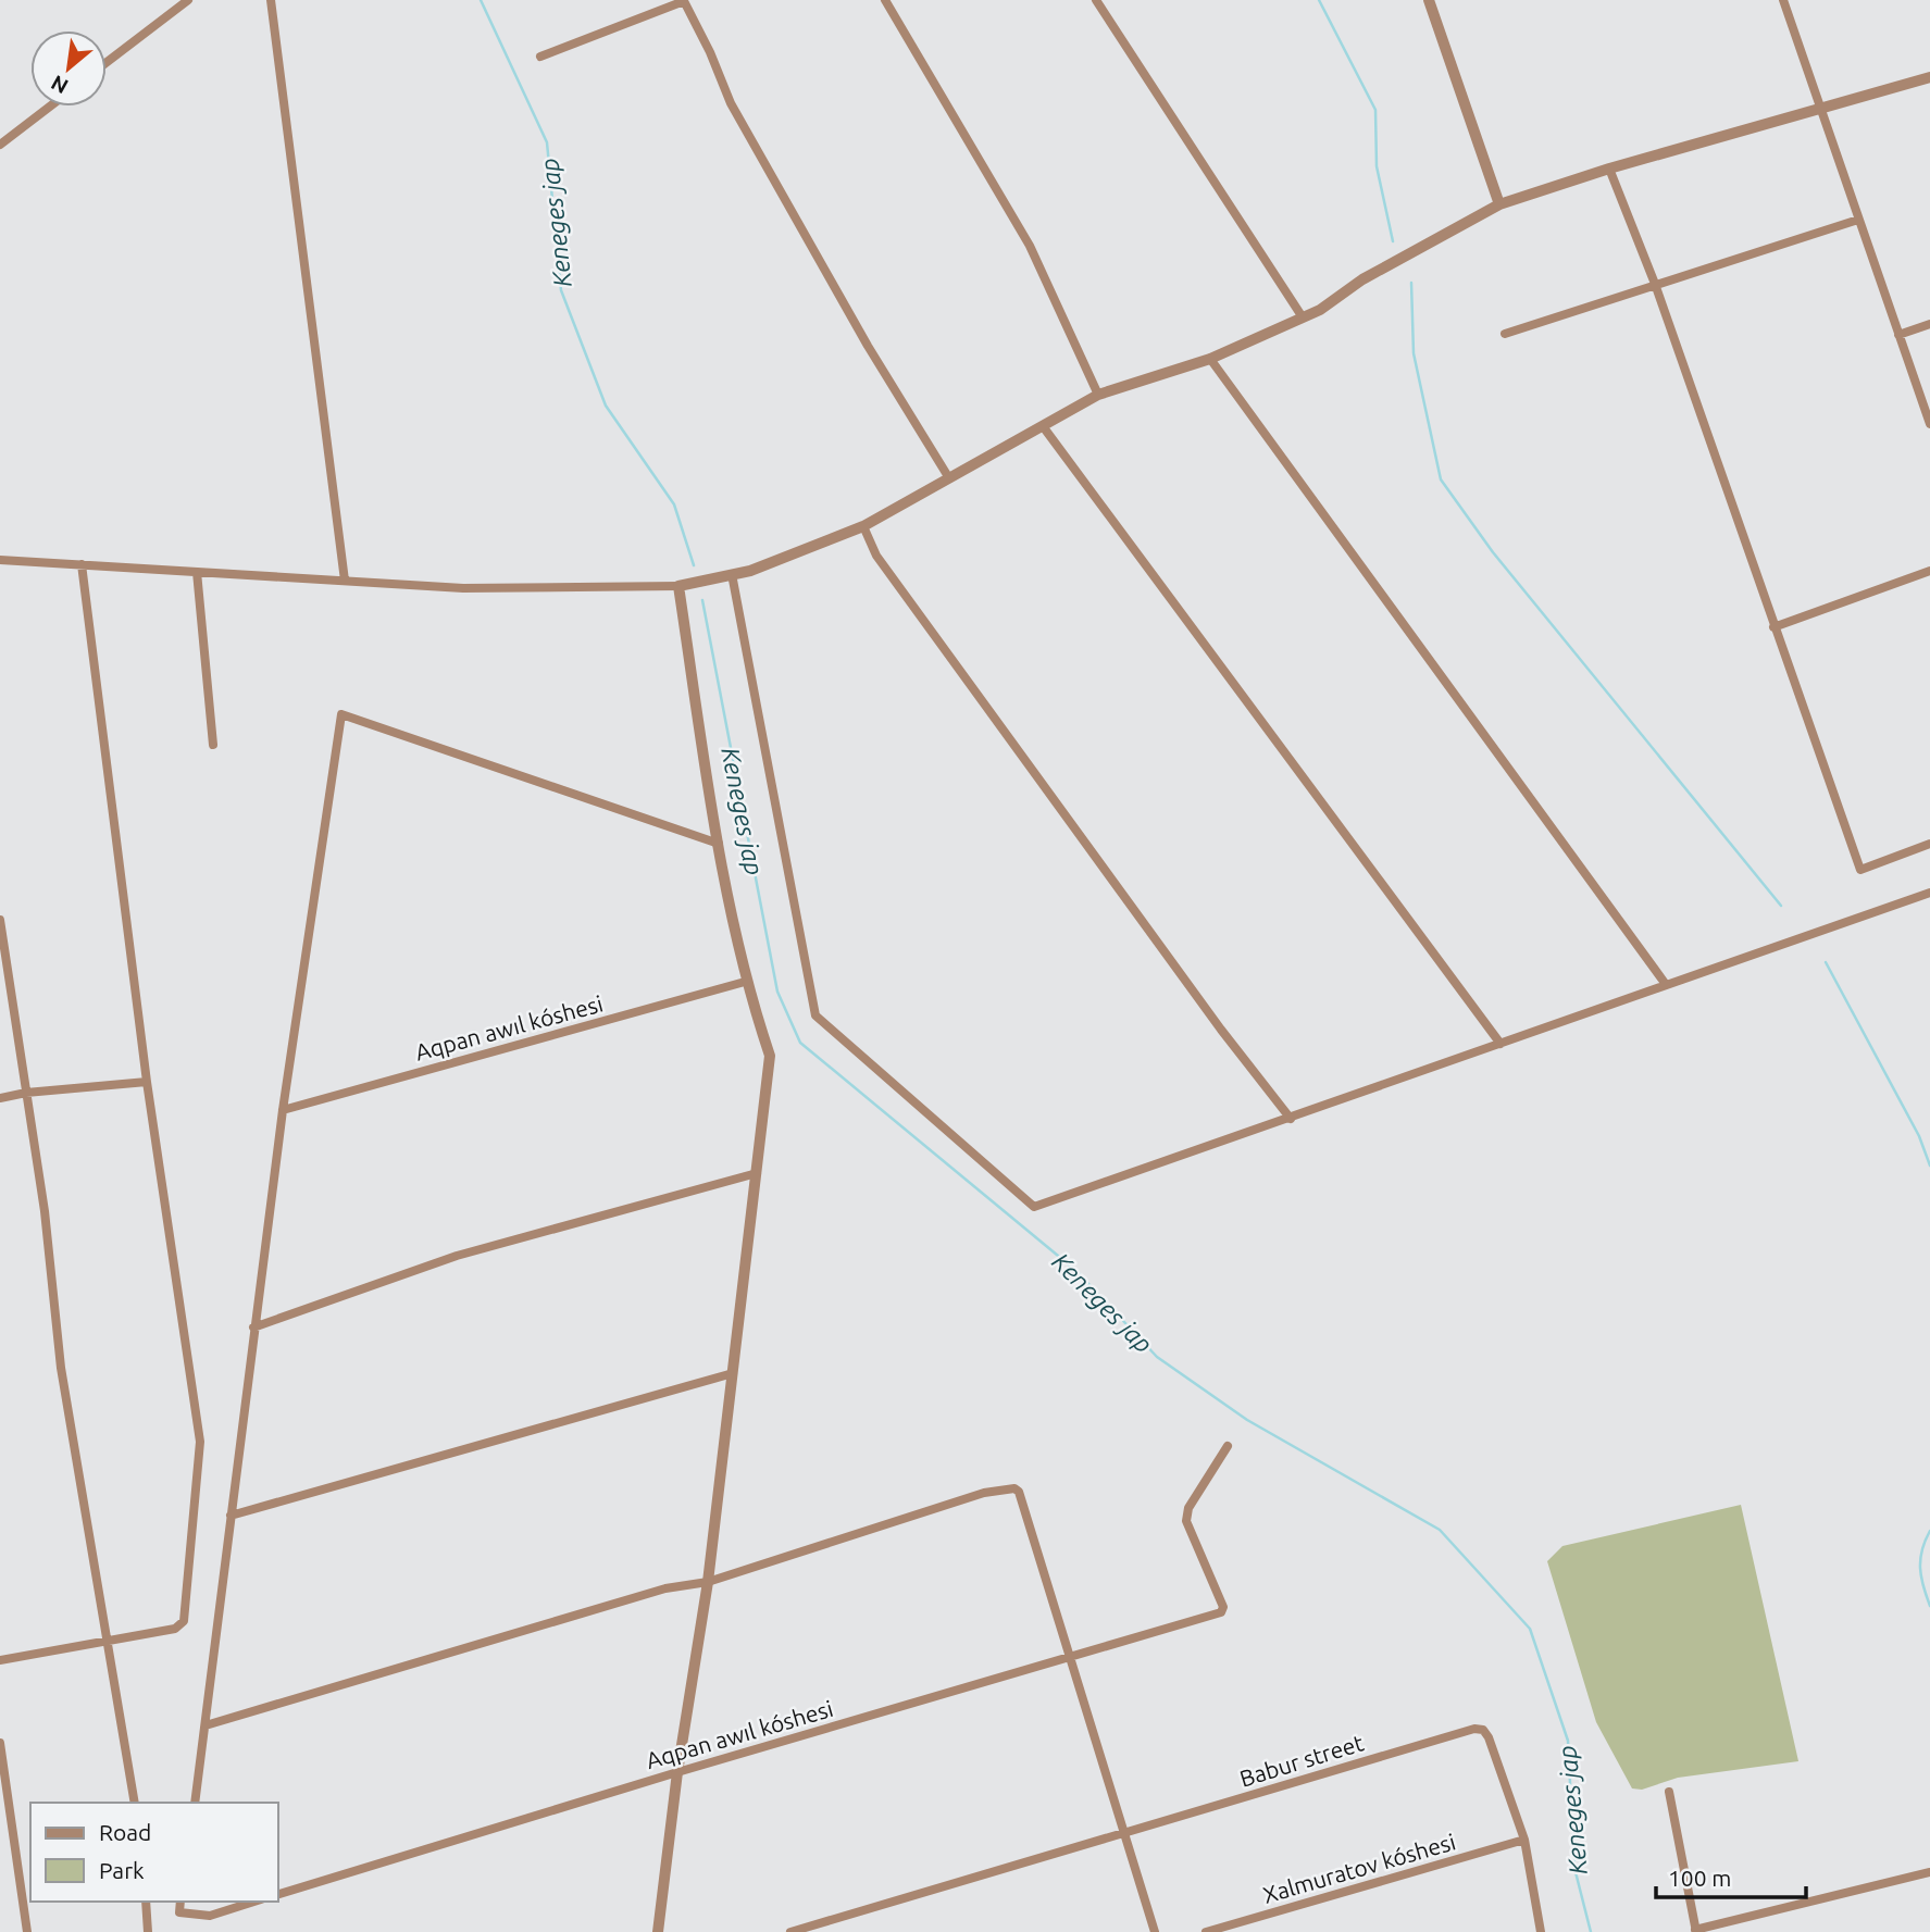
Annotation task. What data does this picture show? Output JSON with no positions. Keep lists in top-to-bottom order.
{
  "streets": {
    "street": ["Aqpan awıl kóshesi", "Babur street", "Xalmuratov kóshesi"]
  },
  "crossings": [
    ["Babur street", "Xalmuratov kóshesi"]
  ],
  "water": ["Keneges jap"],
  "legend": ["Road", "Park"],
  "scale_bar": "100 m",
  "north": "bottom left"
}
